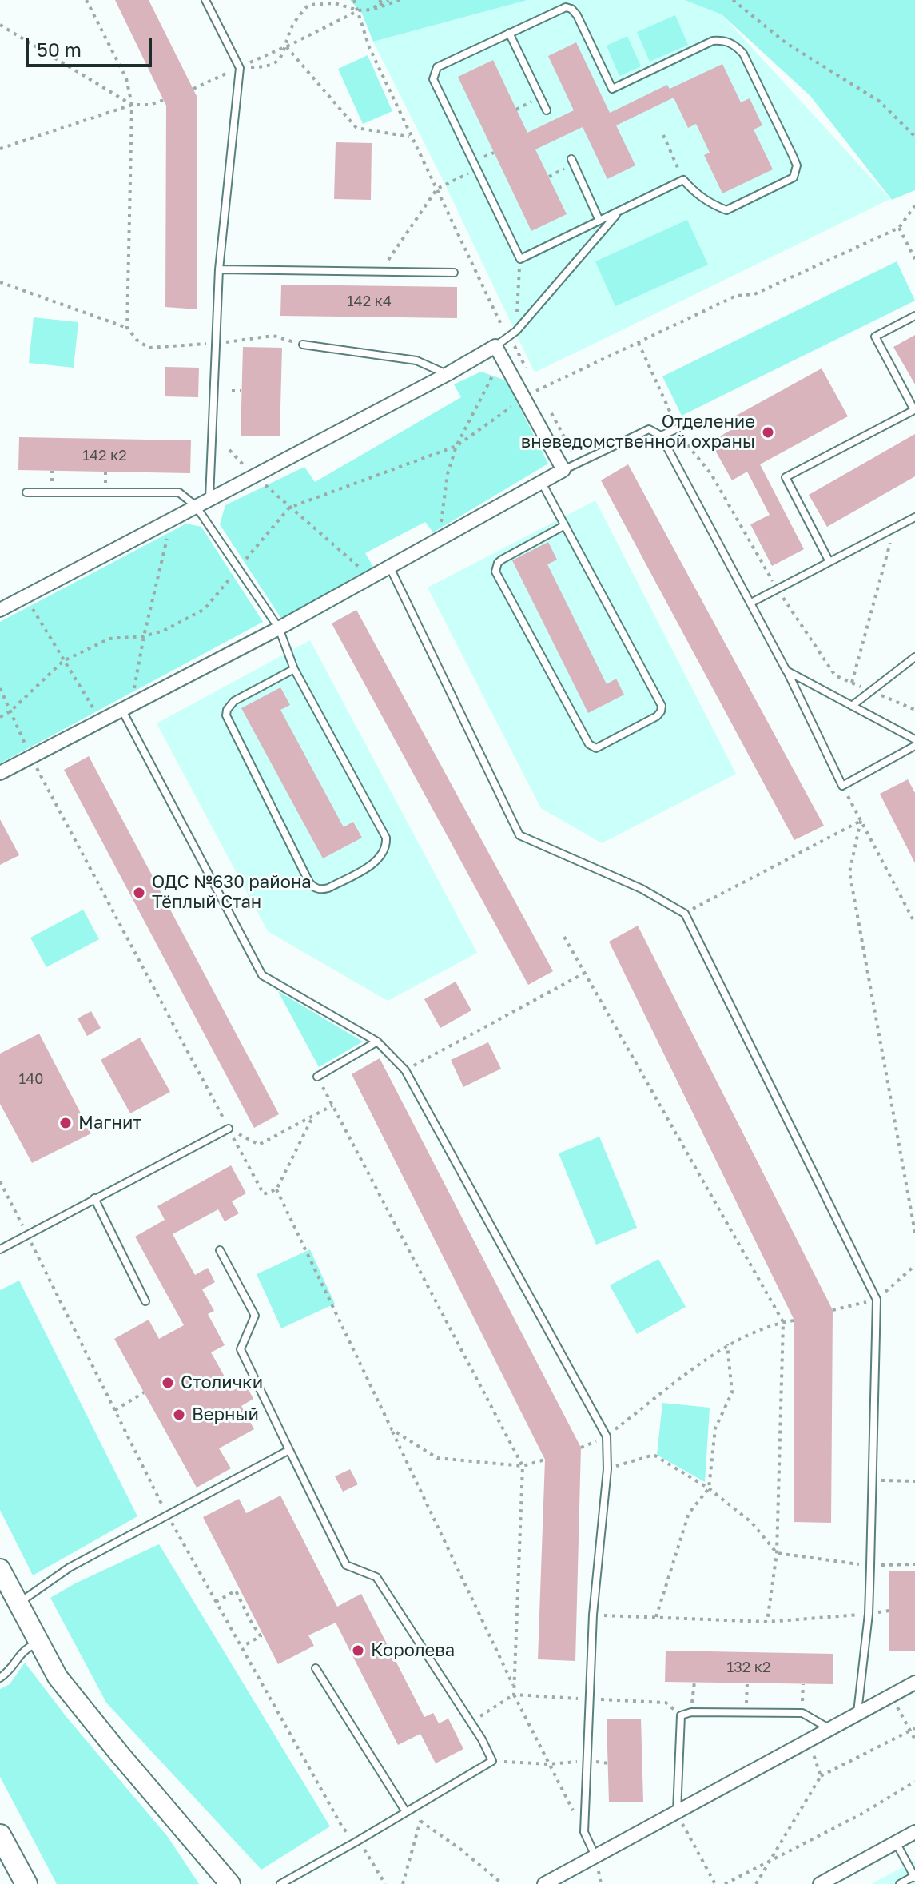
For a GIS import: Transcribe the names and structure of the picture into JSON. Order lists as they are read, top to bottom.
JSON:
{
  "places": [
    "Отделение вневедомственной охраны",
    "ОДС №630 района Тёплый Стан",
    "Магнит",
    "Столички",
    "Верный",
    "Королева"
  ],
  "house_numbers": [
    "142 к4",
    "142 к2",
    "140",
    "132 к2"
  ],
  "scale_bar": "50 m"
}
